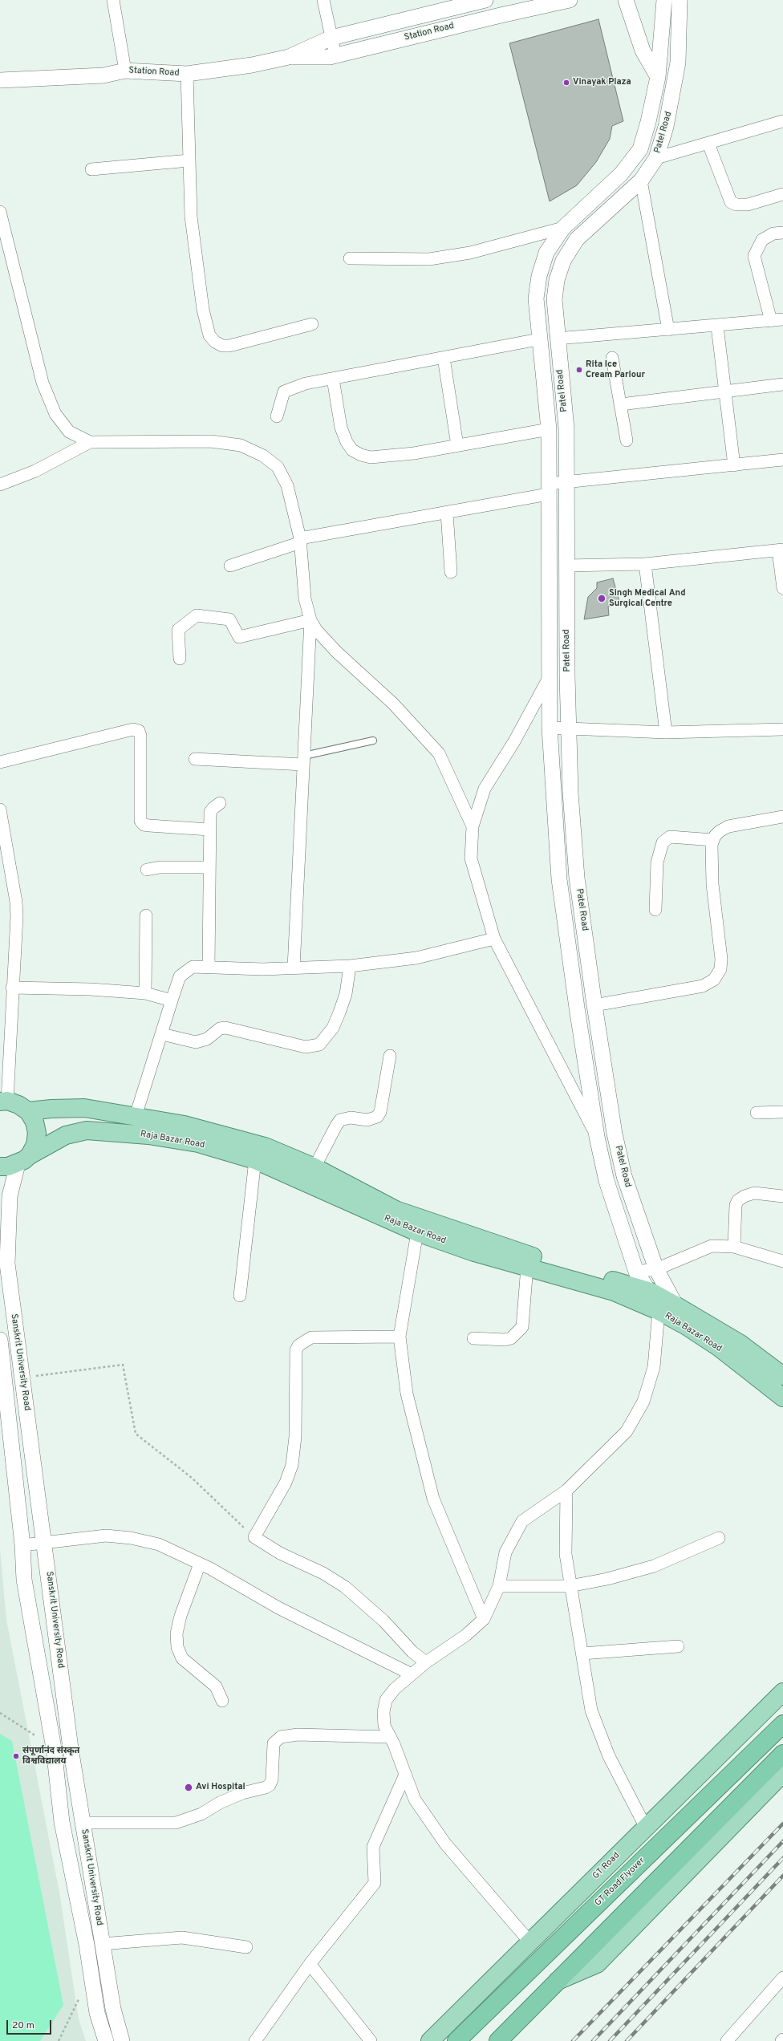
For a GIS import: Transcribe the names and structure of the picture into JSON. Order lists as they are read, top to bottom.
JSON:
{
  "streets": {
    "highway": ["GT Road Flyover"],
    "main road": ["Raja Bazar Road", "GT Road"],
    "street": ["Station Road", "Patel Road", "Sanskrit University Road"]
  },
  "crossings": [
    ["Patel Road", "Raja Bazar Road"],
    ["Raja Bazar Road", "Sanskrit University Road"]
  ],
  "places": [
    "Vinayak Plaza",
    "Rita Ice Cream Parlour",
    "Singh Medical And Surgical Centre",
    "संपूर्णानंद संस्कृत विश्वविद्यालय",
    "Avi Hospital"
  ],
  "scale_bar": "20 m"
}
